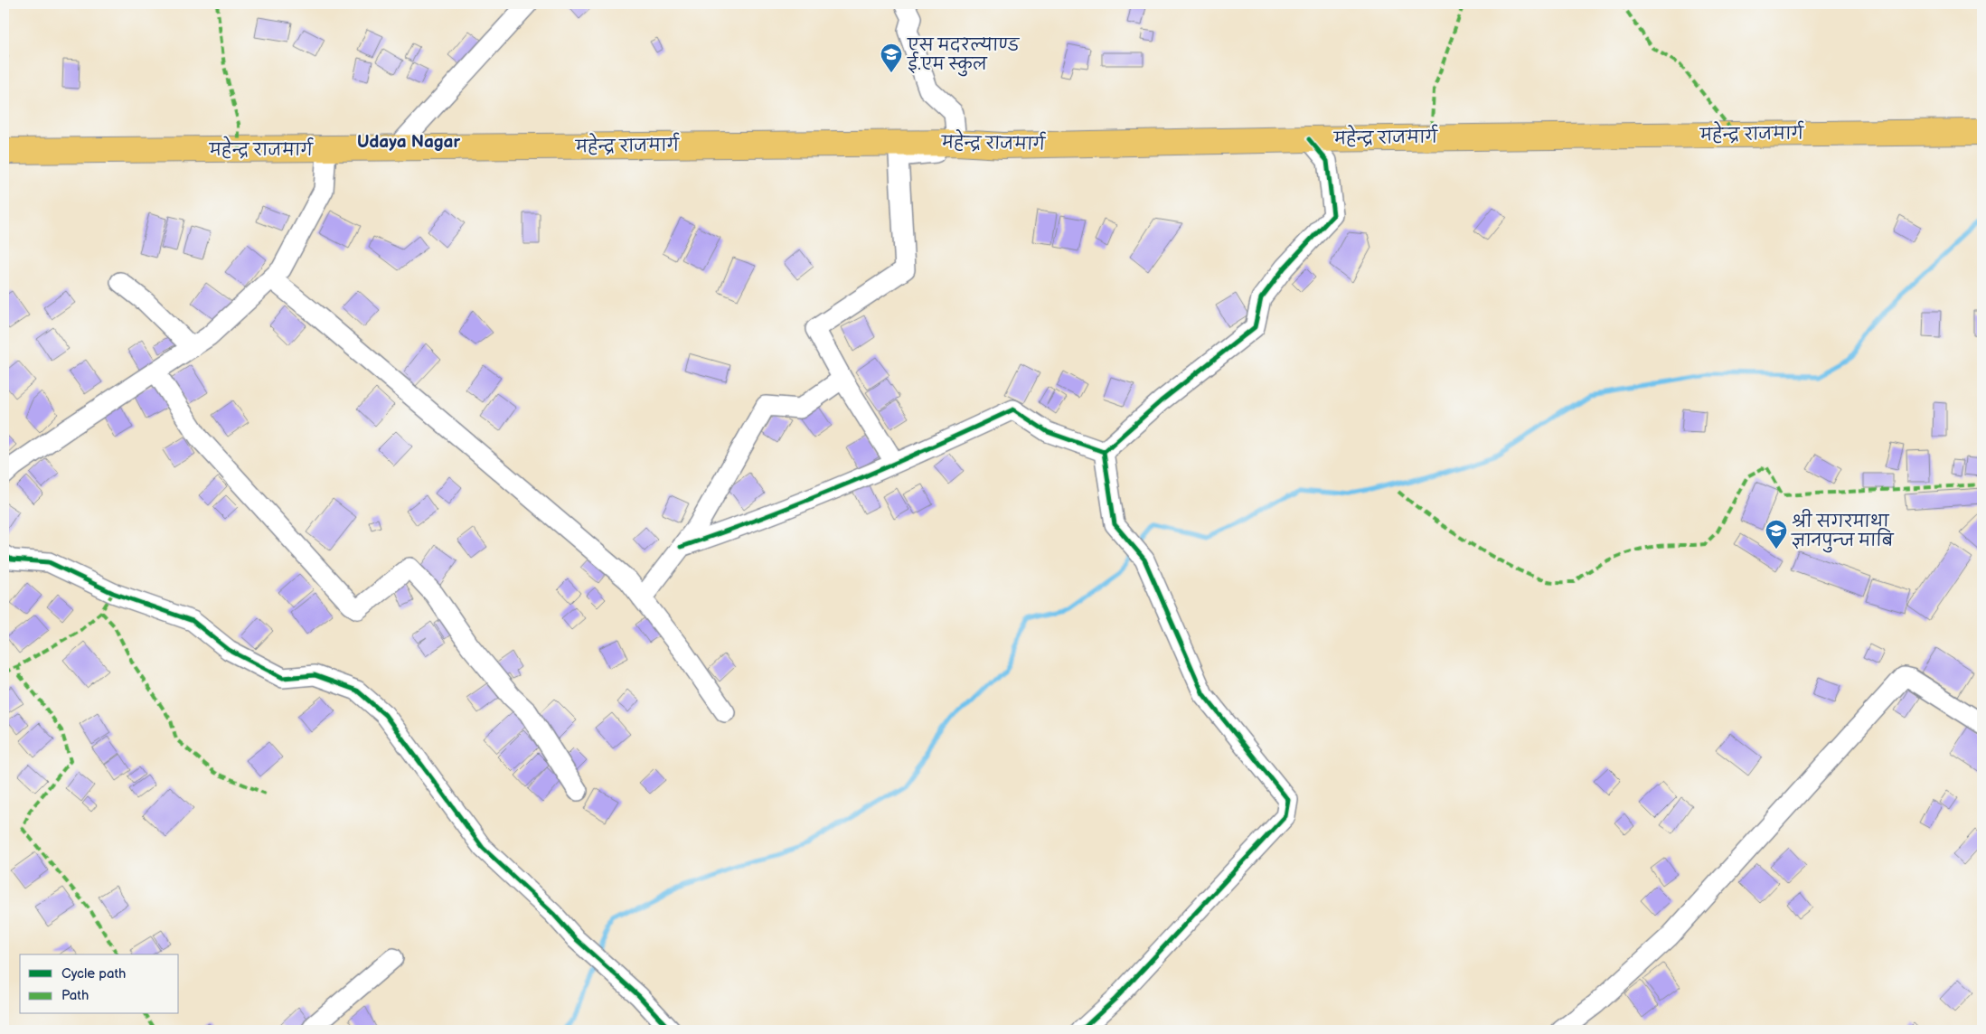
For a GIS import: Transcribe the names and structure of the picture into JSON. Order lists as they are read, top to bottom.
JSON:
{
  "streets": {
    "highway": ["महेन्द्र राजमार्ग"]
  },
  "districts": ["Udaya Nagar"],
  "places": {
    "school or university": ["एस मदरल्याण्ड ई.एम स्कुल", "श्री सगरमाथा ज्ञानपुन्ज माबि"]
  },
  "legend": ["Cycle path", "Path"]
}
